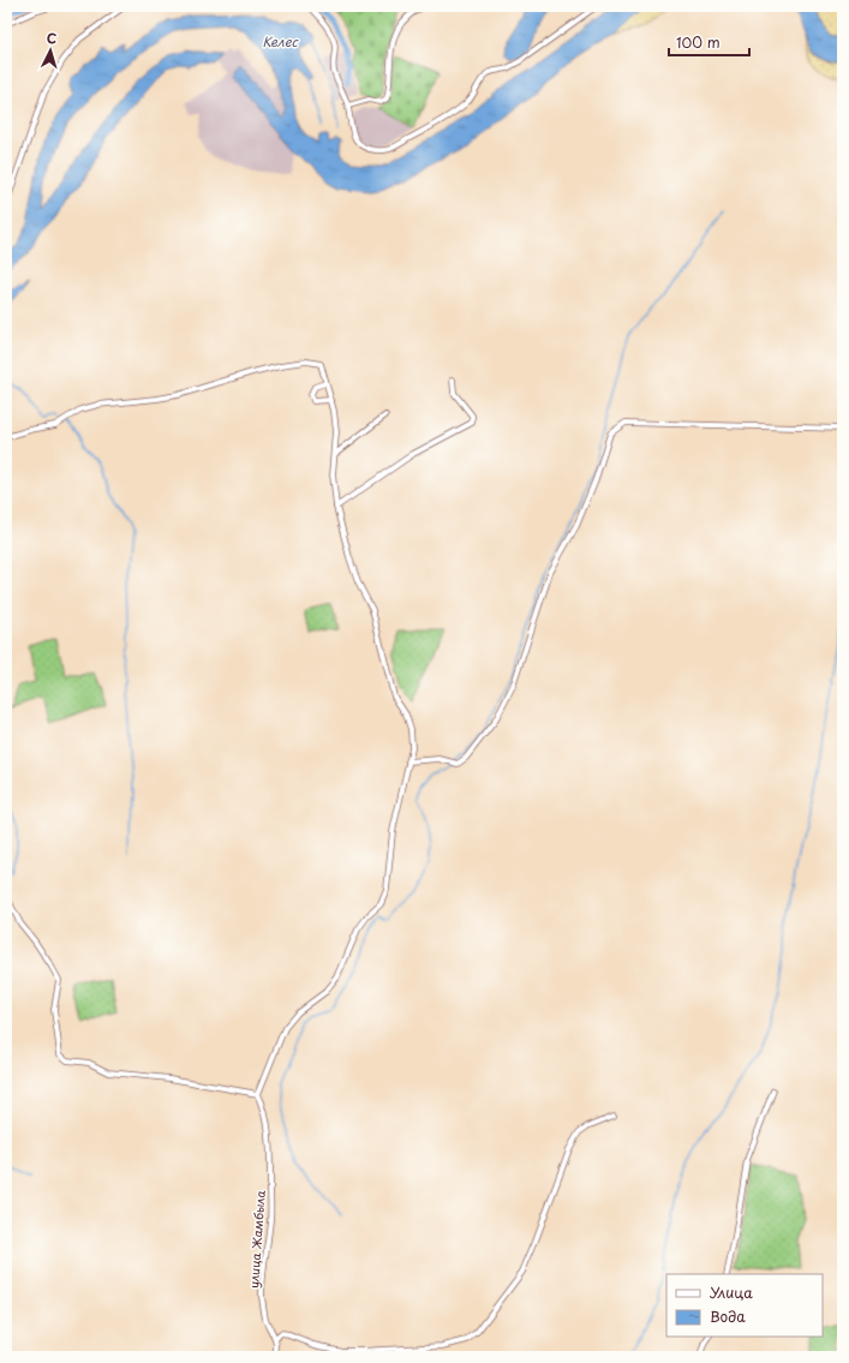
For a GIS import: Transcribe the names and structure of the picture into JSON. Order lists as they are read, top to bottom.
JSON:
{
  "streets": {
    "street": ["улица Жамбыла"]
  },
  "water": ["Келес"],
  "legend": ["Улица", "Вода"],
  "scale_bar": "100 m",
  "north": "top"
}
